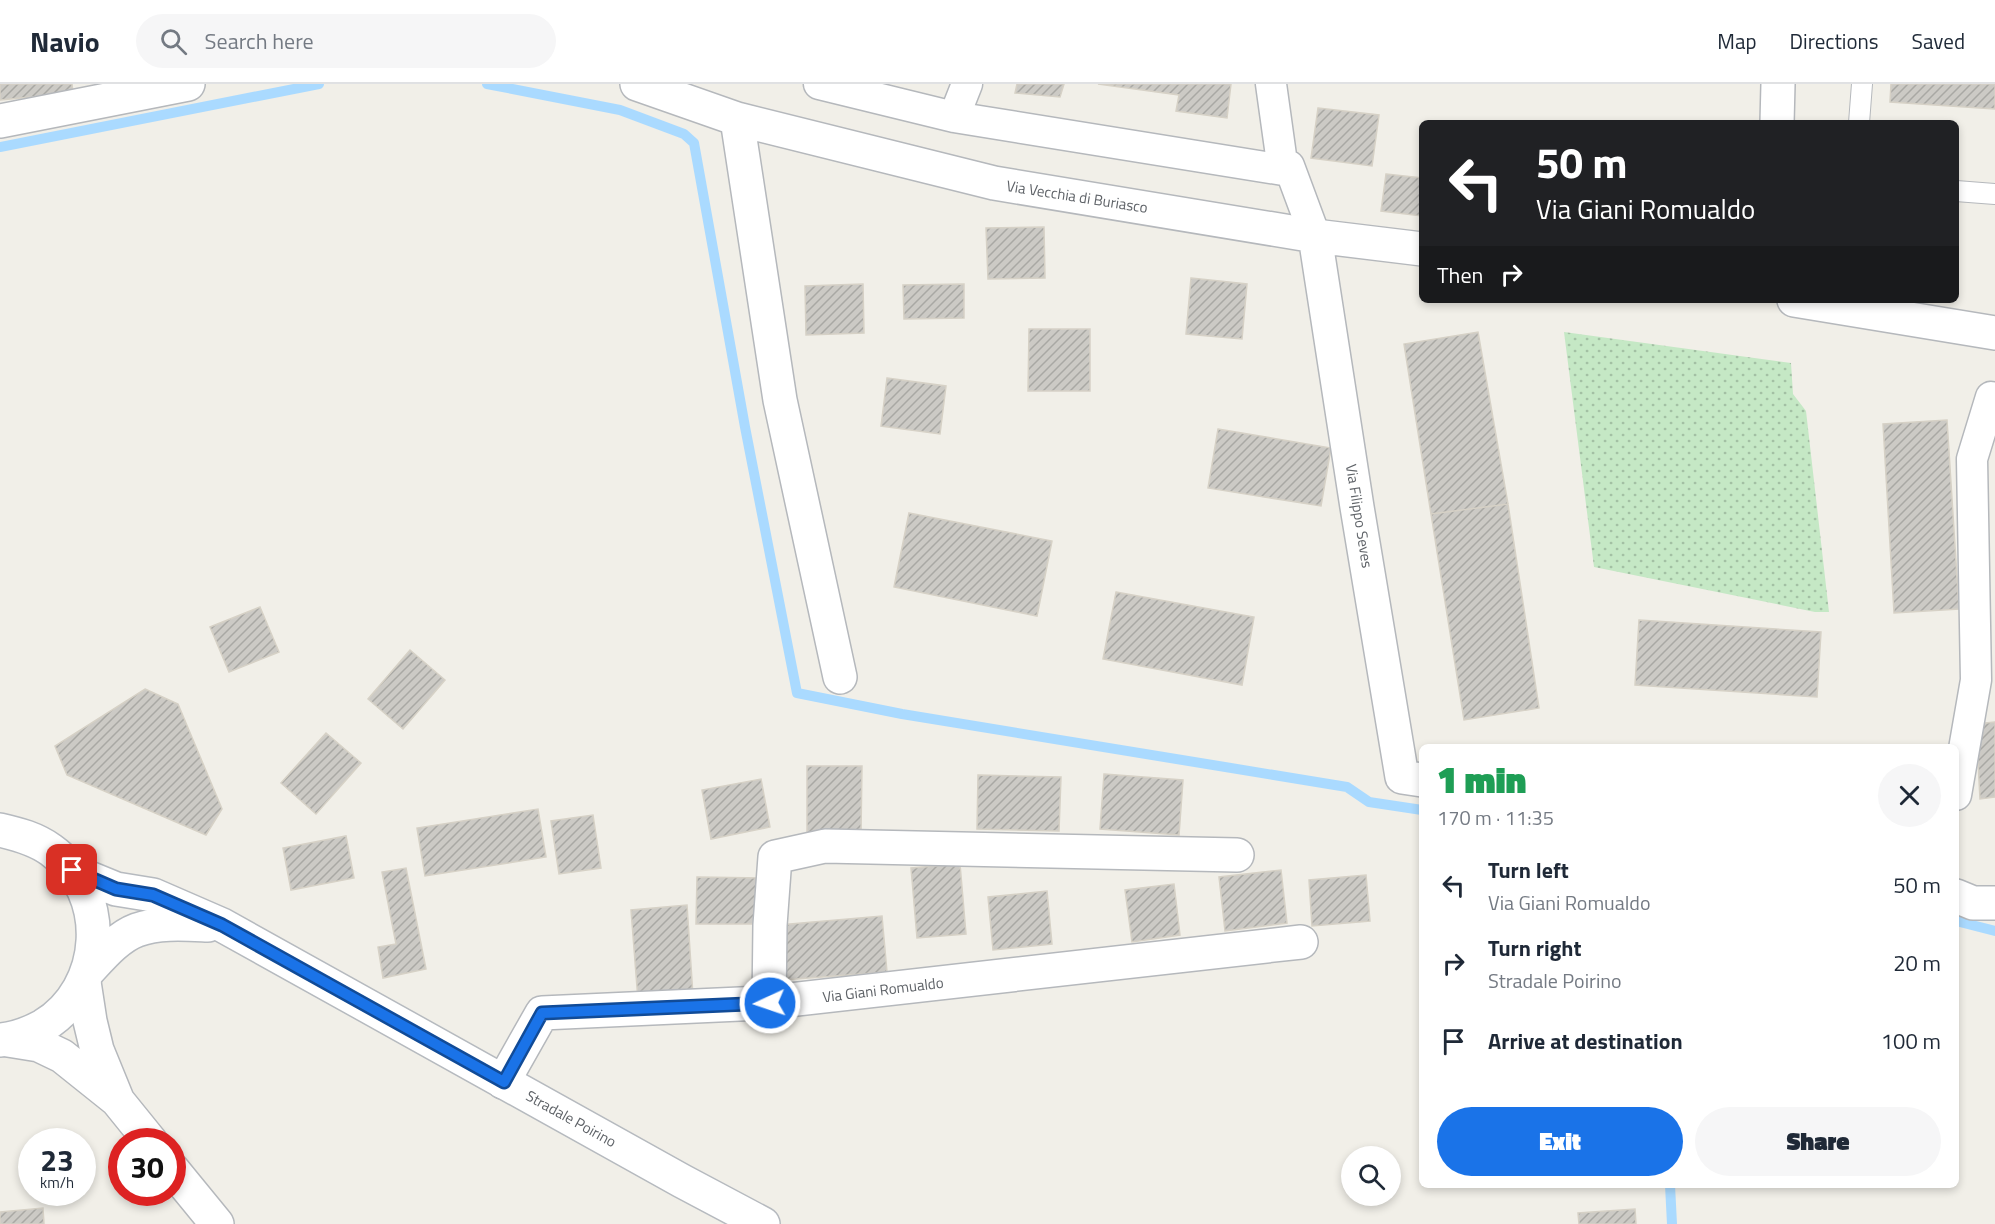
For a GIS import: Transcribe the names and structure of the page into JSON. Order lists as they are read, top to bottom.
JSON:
{
  "streets": {
    "street": [
      "Via Vecchia di Buriasco",
      "Via Filippo Seves",
      "Via Giani Romualdo",
      "Stradale Poirino"
    ]
  },
  "crossings": [
    ["Via Vecchia di Buriasco", "Via Filippo Seves"],
    ["Via Giani Romualdo", "Stradale Poirino"]
  ],
  "page": {
    "header": "Navio",
    "search": "Search here",
    "nav": ["Map", "Directions", "Saved"],
    "turn": ["50 m", "Via Giani Romualdo"],
    "then": "Then",
    "heading": ["1 min", "170 m · 11:35"],
    "list": [
      {
        "name": "Turn left",
        "note": "Via Giani Romualdo",
        "value": "50 m"
      },
      {
        "name": "Turn right",
        "note": "Stradale Poirino",
        "value": "20 m"
      },
      {
        "name": "Arrive at destination",
        "value": "100 m"
      }
    ],
    "buttons": ["Exit", "Share"],
    "speed": "23 km/h",
    "limit": "30"
  }
}
